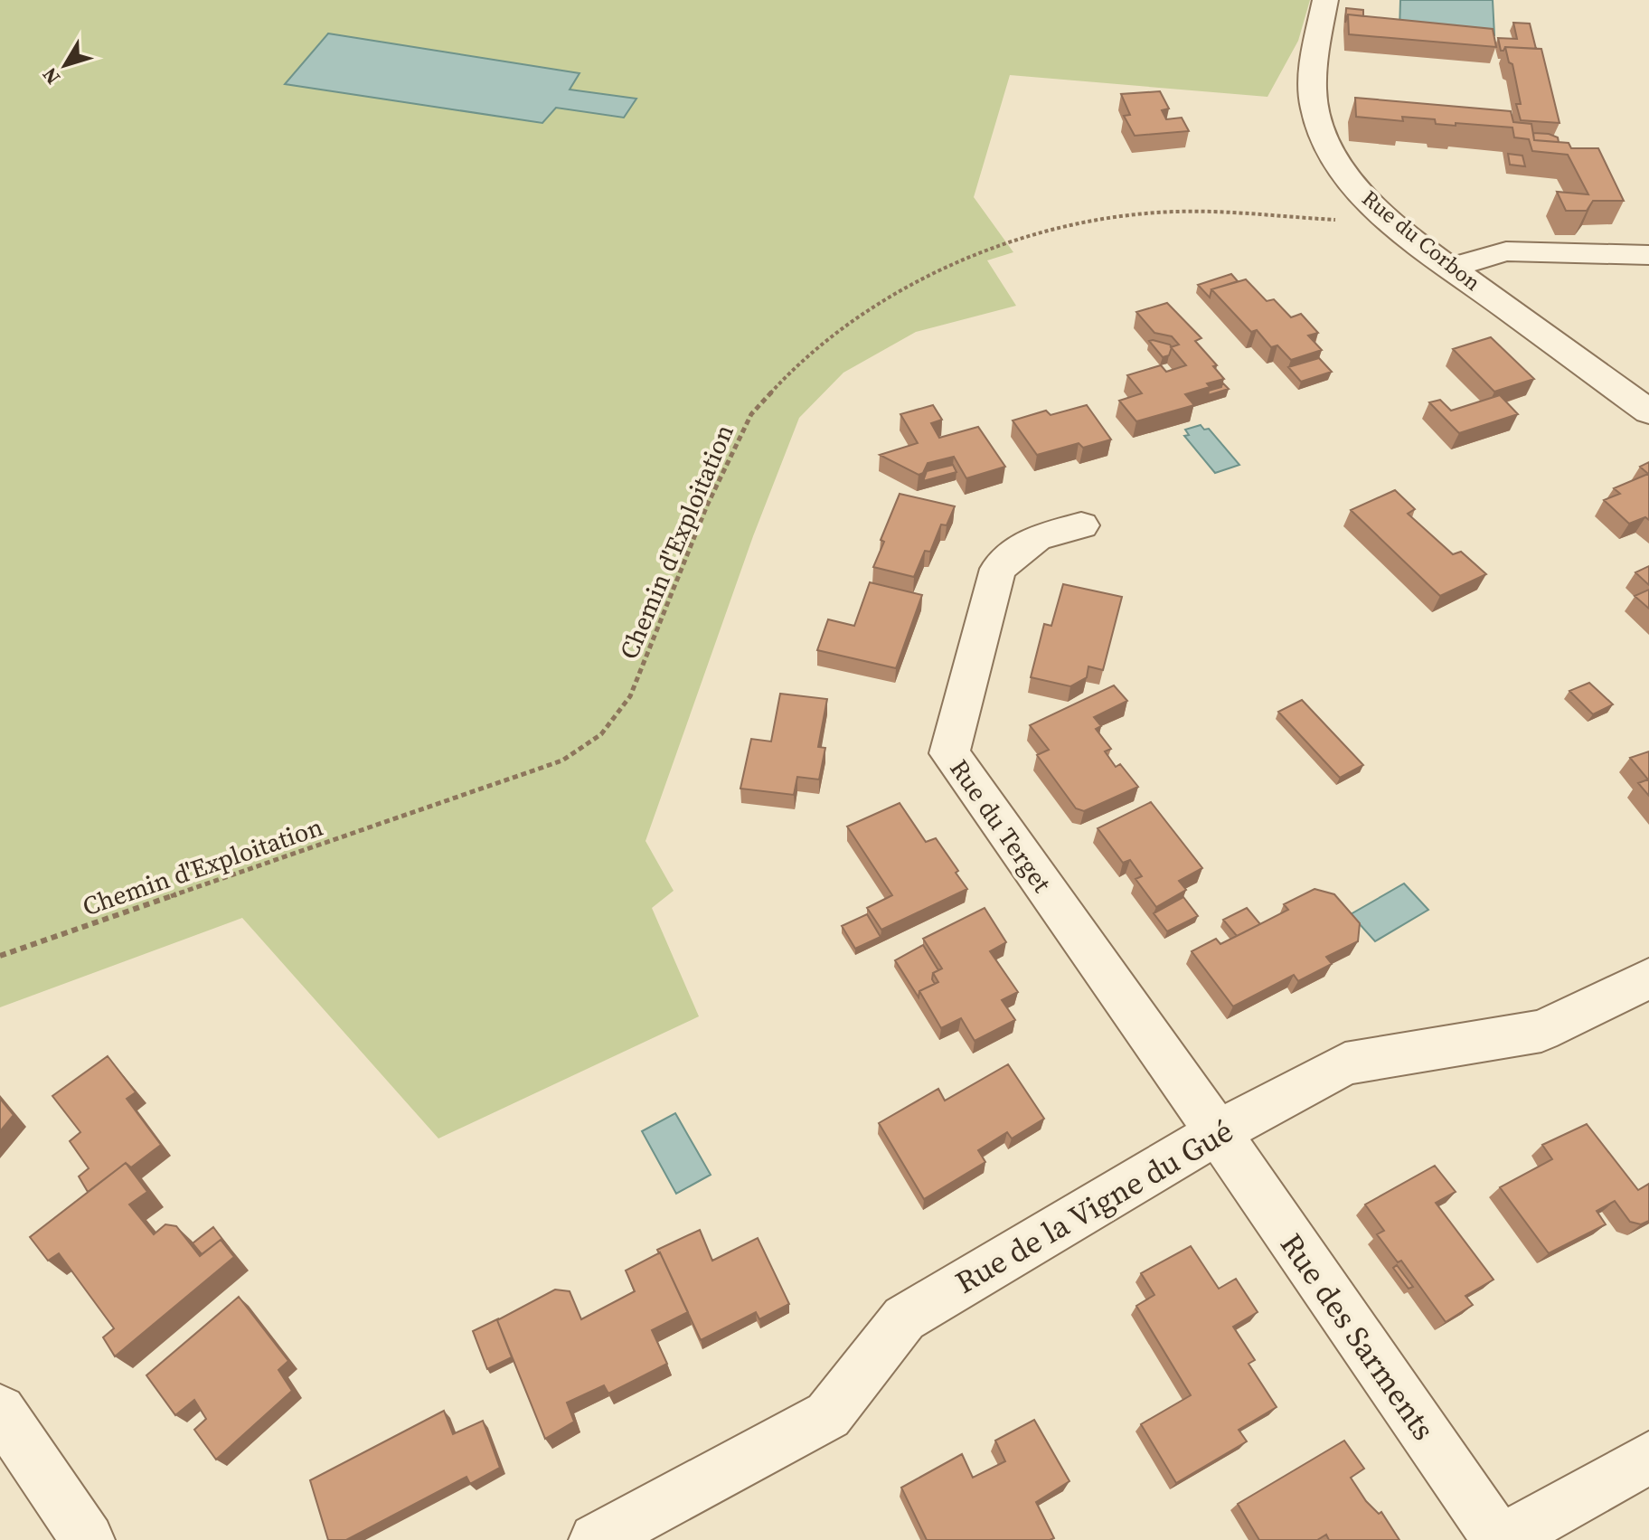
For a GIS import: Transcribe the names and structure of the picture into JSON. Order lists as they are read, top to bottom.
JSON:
{
  "streets": {
    "street": [
      "Rue du Corbon",
      "Rue du Terget",
      "Rue de la Vigne du Gué",
      "Rue des Sarments"
    ],
    "path": ["Chemin d'Exploitation"]
  },
  "crossings": [
    ["Rue du Corbon", "Chemin d'Exploitation"],
    ["Rue du Terget", "Rue de la Vigne du Gué"],
    ["Rue du Terget", "Rue des Sarments"],
    ["Rue de la Vigne du Gué", "Rue des Sarments"]
  ],
  "north": "bottom left"
}
